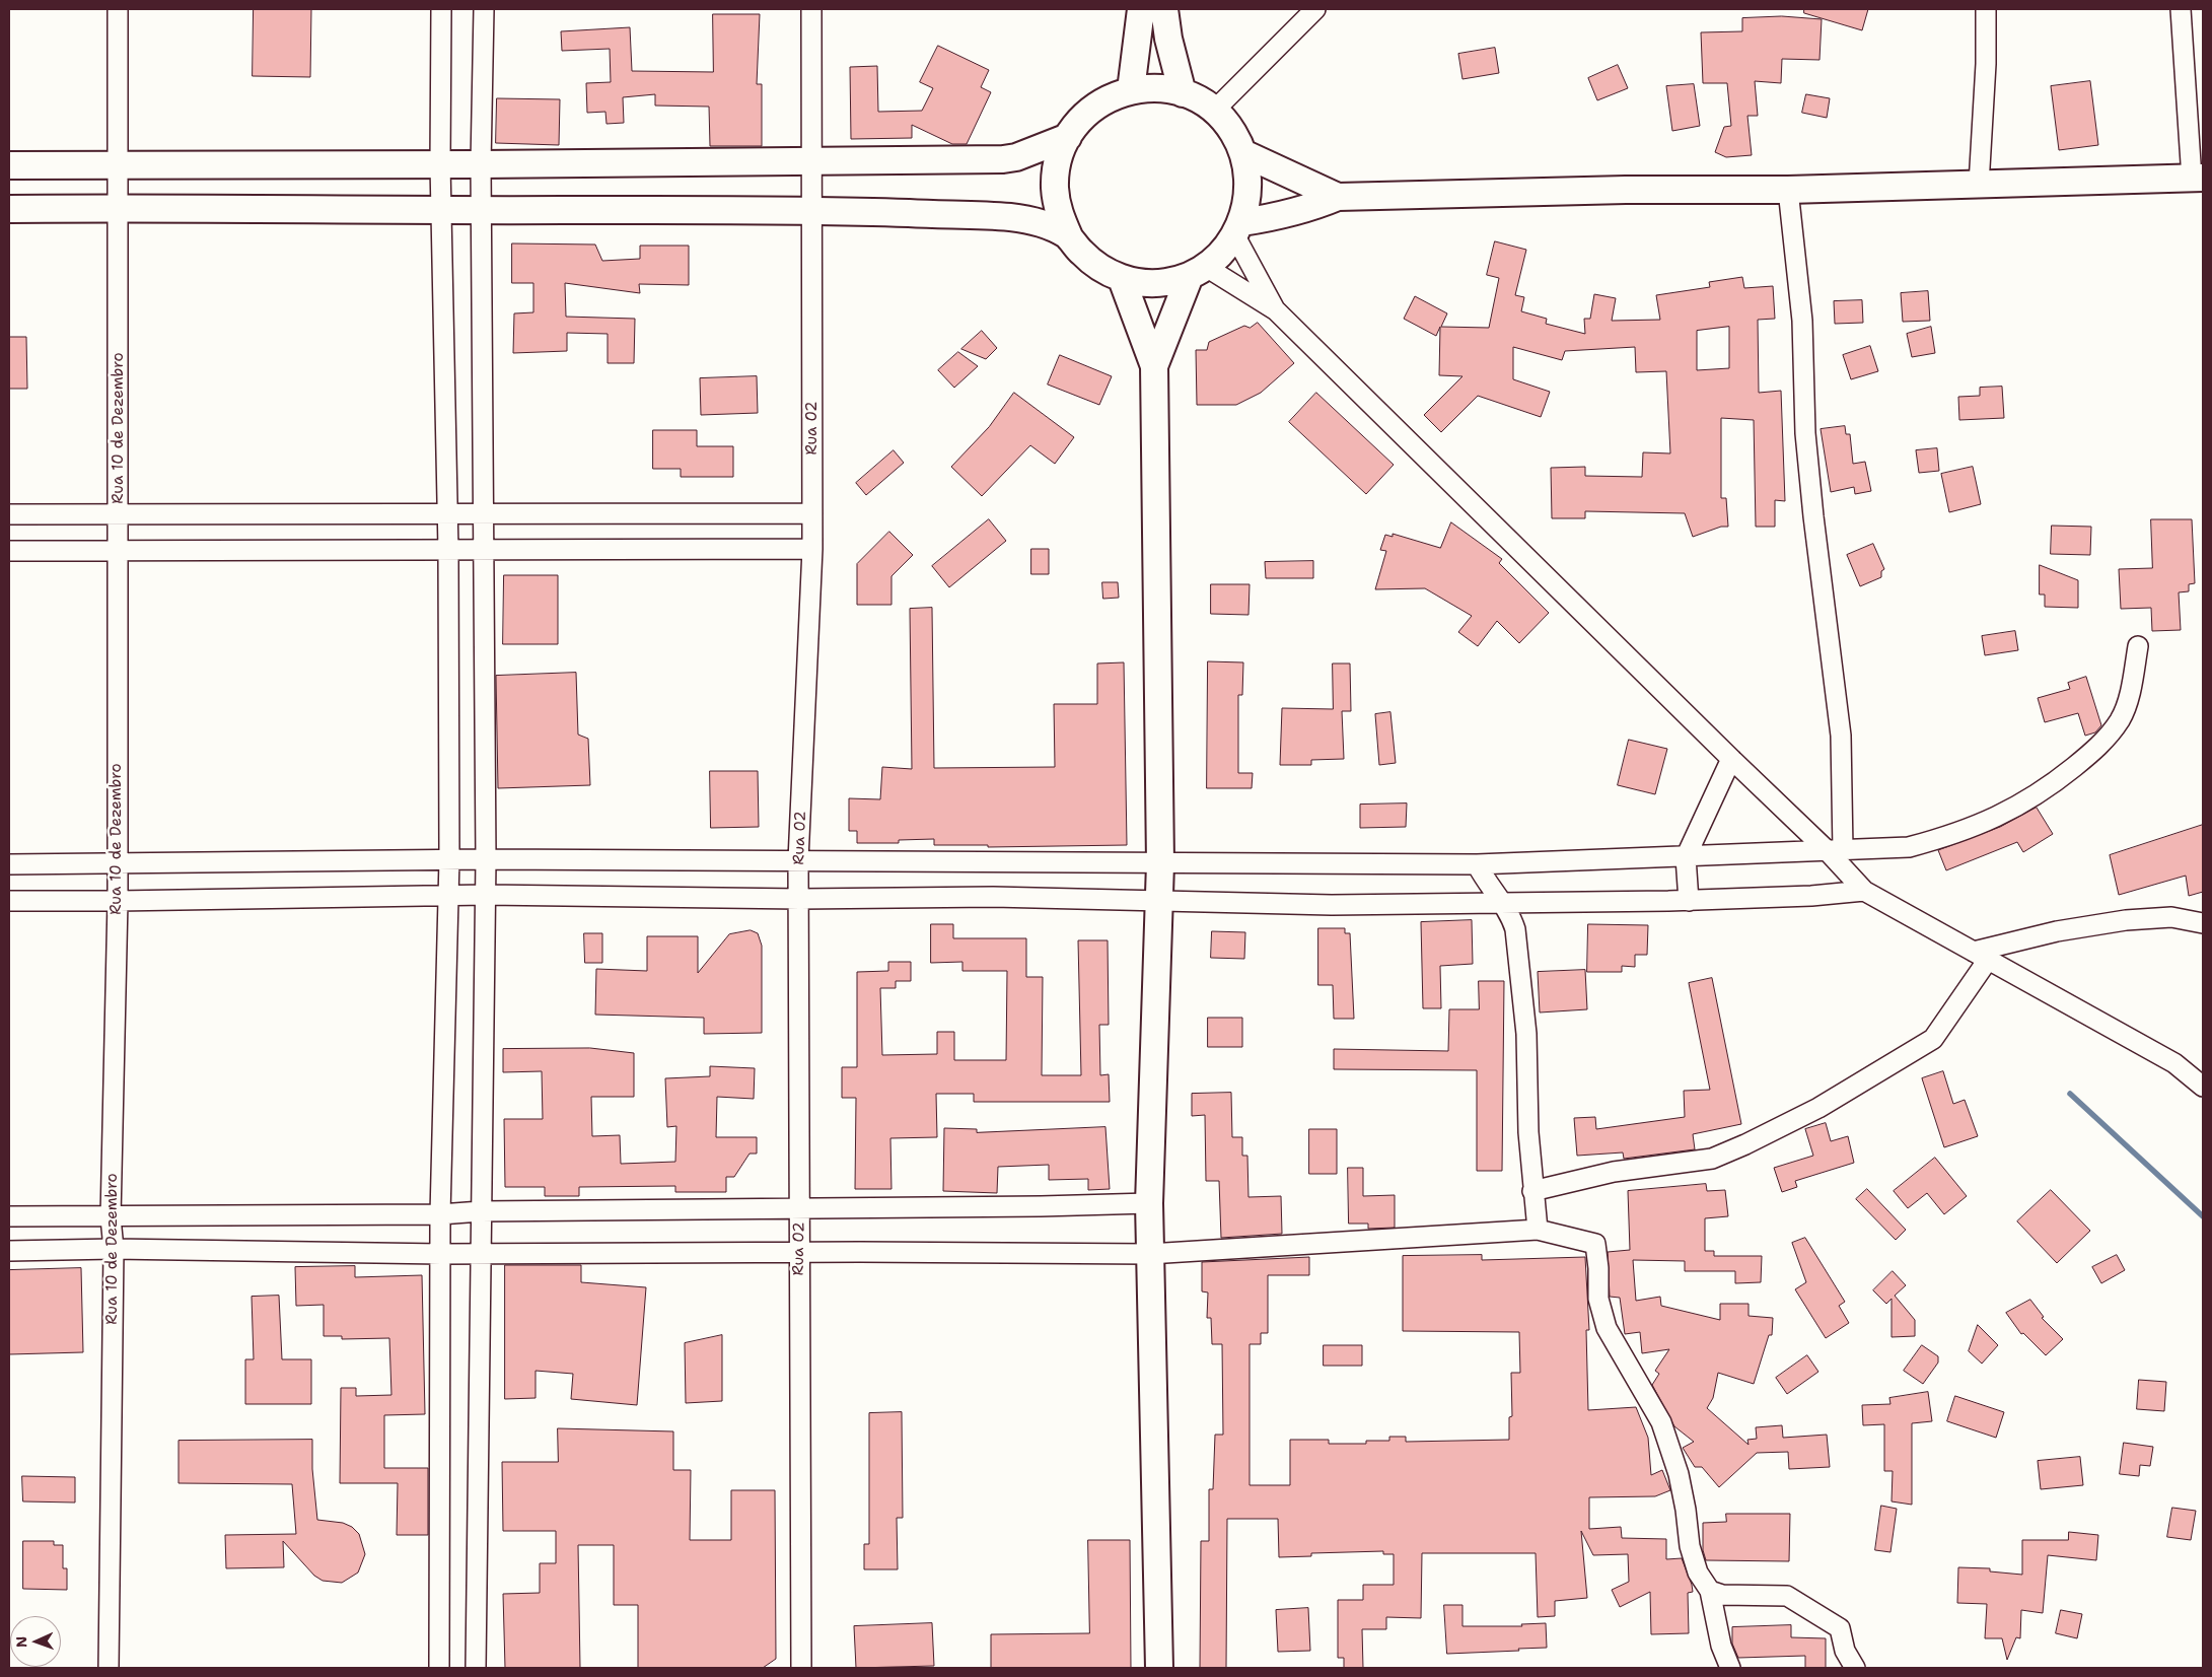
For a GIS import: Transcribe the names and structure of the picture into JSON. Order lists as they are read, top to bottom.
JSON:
{
  "streets": {
    "street": ["Rua 10 de Dezembro", "Rua 02"]
  },
  "north": "left"
}
